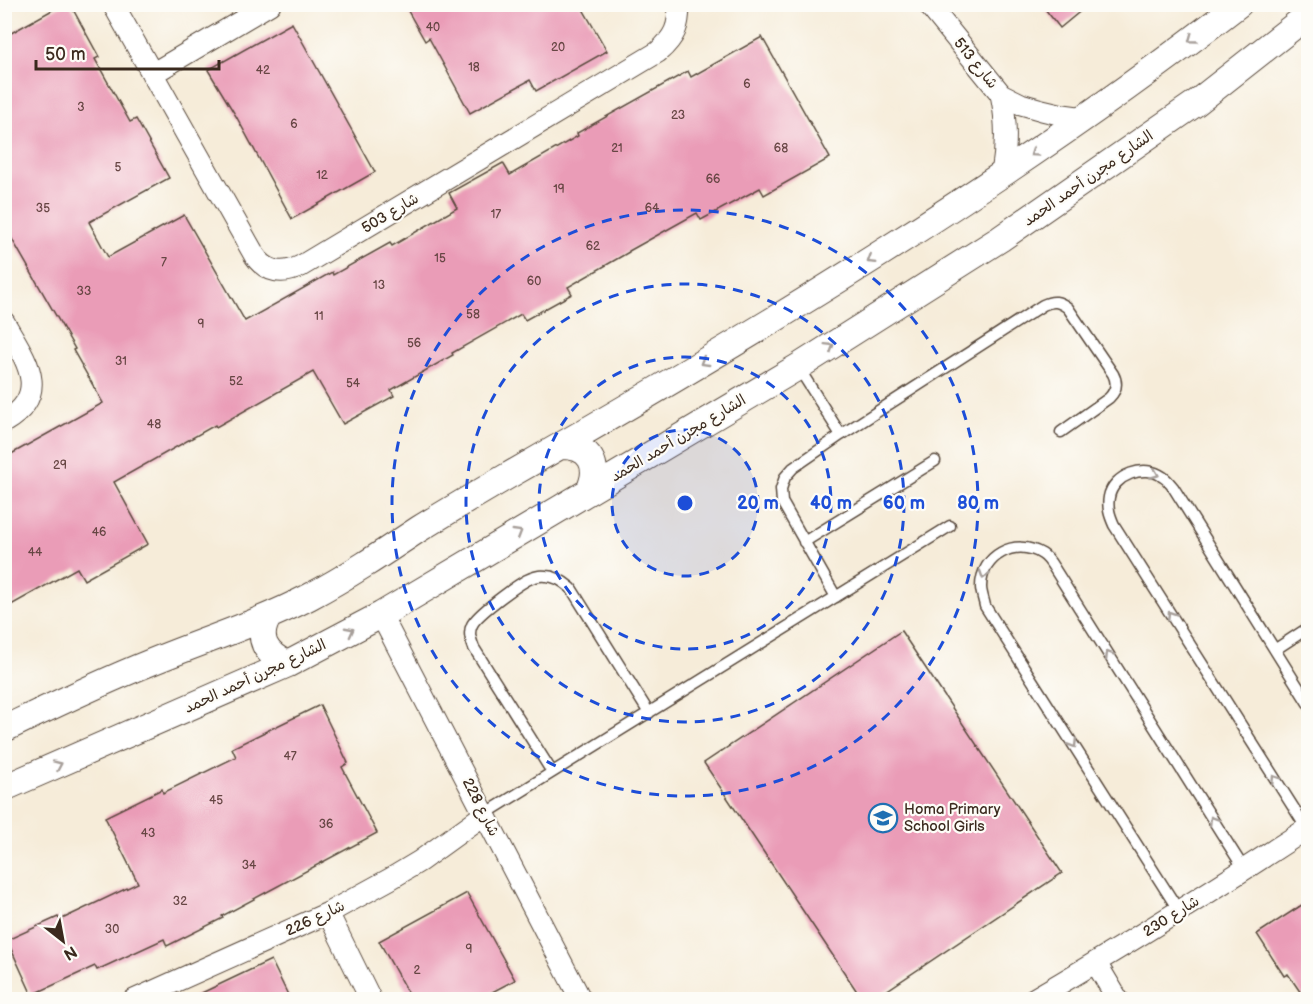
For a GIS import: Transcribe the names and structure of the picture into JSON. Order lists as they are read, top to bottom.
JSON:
{
  "streets": {
    "street": [
      "شارع 513",
      "الشارع مجرن أحمد الحمد",
      "شارع 503",
      "شارع 228",
      "شارع 230",
      "شارع 226"
    ]
  },
  "crossings": [
    ["الشارع مجرن أحمد الحمد", "شارع 228"],
    ["شارع 228", "شارع 226"]
  ],
  "places": {
    "school or university": ["Homa Primary School Girls"]
  },
  "house_numbers": [
    "40",
    "20",
    "18",
    "42",
    "6",
    "3",
    "23",
    "6",
    "21",
    "68",
    "5",
    "12",
    "66",
    "19",
    "35",
    "64",
    "17",
    "62",
    "15",
    "7",
    "60",
    "13",
    "33",
    "58",
    "11",
    "9",
    "56",
    "31",
    "52",
    "54",
    "48",
    "29",
    "46",
    "44",
    "47",
    "45",
    "36",
    "43",
    "34",
    "32",
    "30",
    "9",
    "2"
  ],
  "scale_bar": "50 m",
  "north": "bottom right",
  "rings": [
    "20 m",
    "40 m",
    "60 m",
    "80 m"
  ]
}
